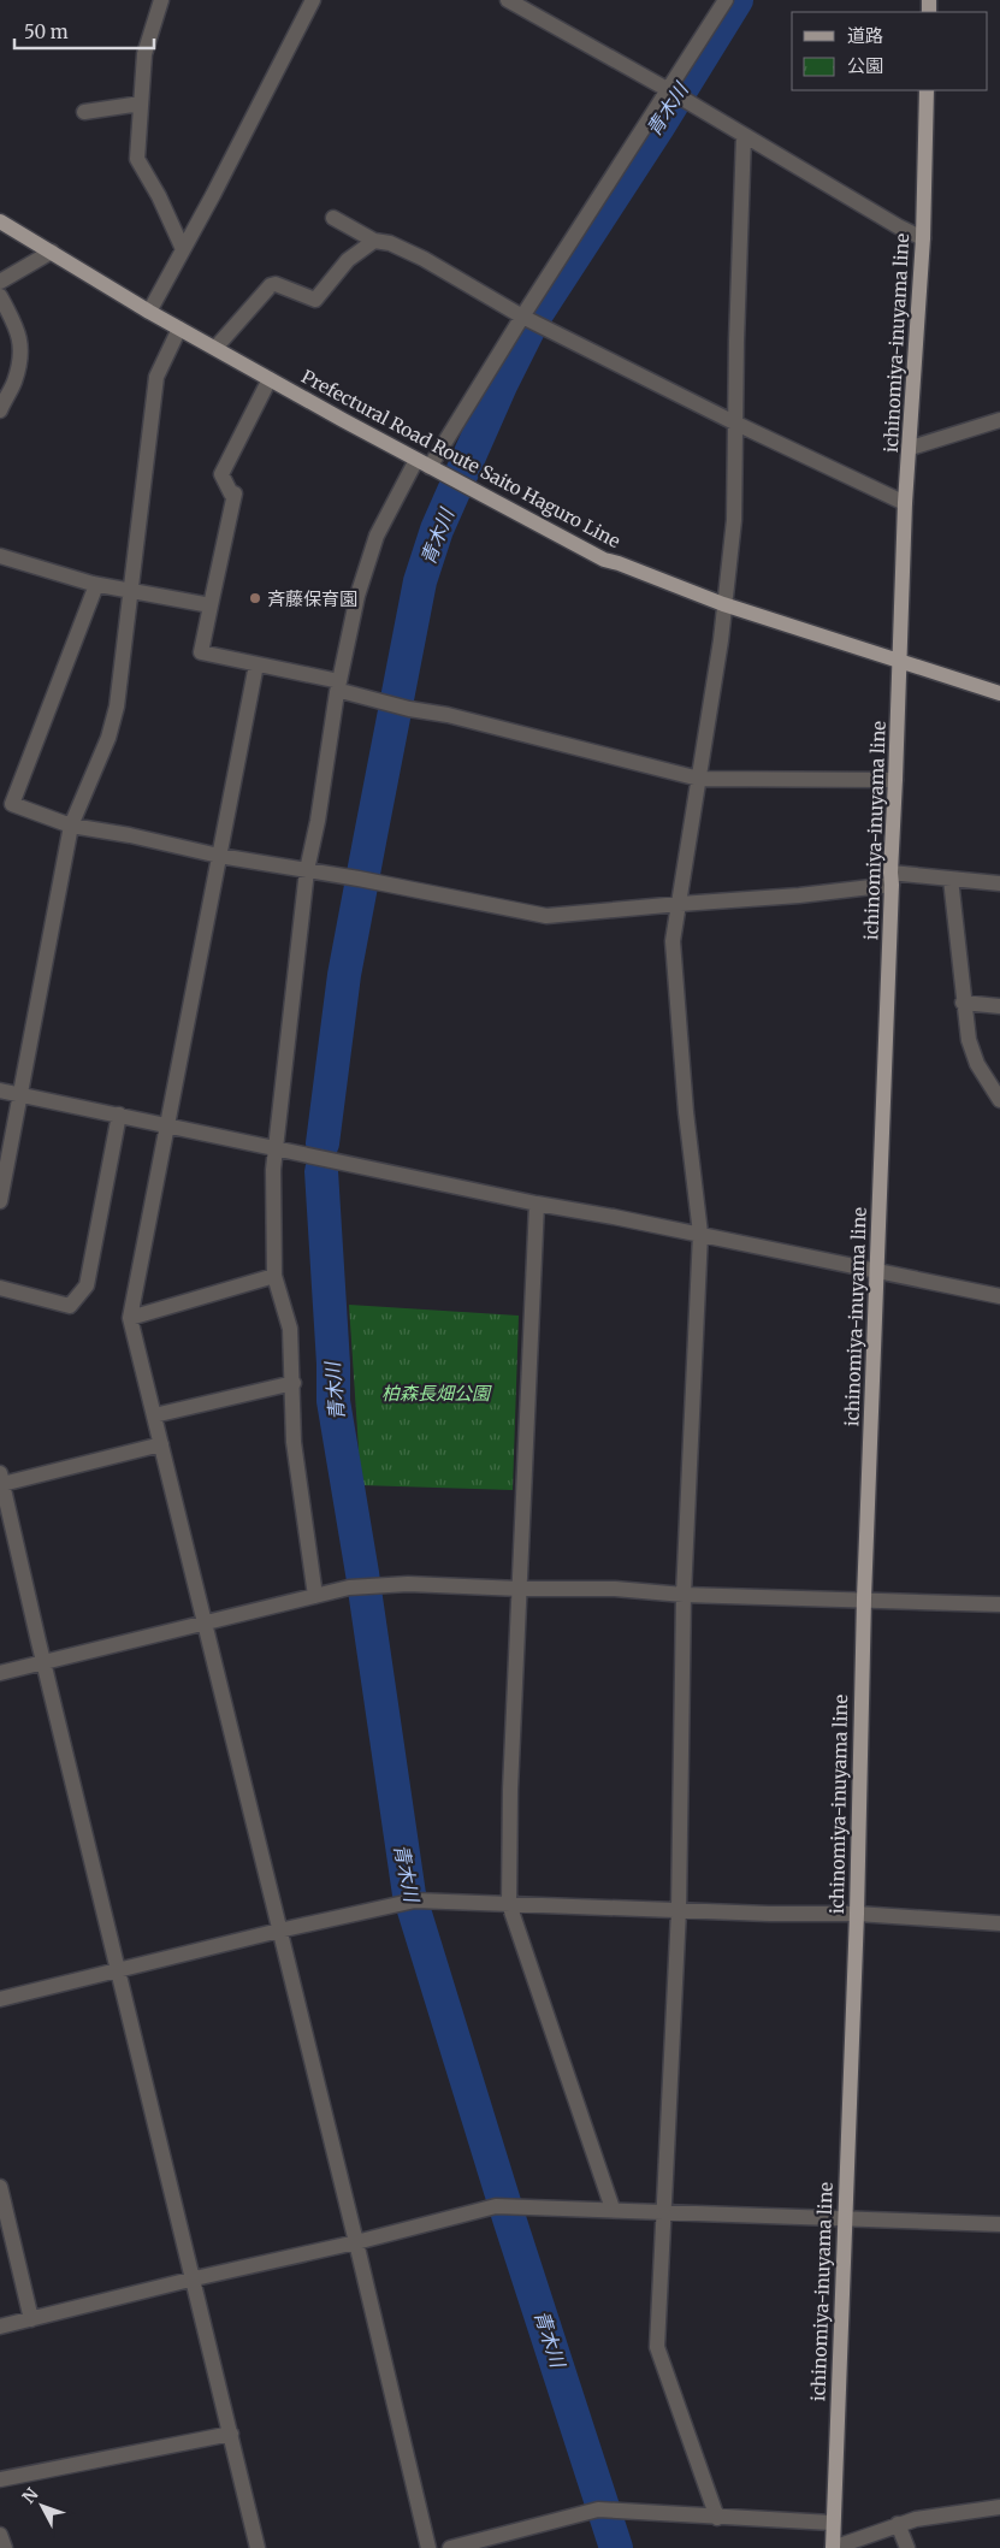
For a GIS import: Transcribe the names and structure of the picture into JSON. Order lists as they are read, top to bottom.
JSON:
{
  "streets": {
    "main road": ["ichinomiya-inuyama line", "Prefectural Road Route Saito Haguro Line"]
  },
  "crossings": [
    ["ichinomiya-inuyama line", "Prefectural Road Route Saito Haguro Line"]
  ],
  "water": ["青木川"],
  "parks": ["柏森長畑公園"],
  "places": ["斉藤保育園"],
  "legend": ["道路", "公園"],
  "scale_bar": "50 m",
  "north": "top left"
}
